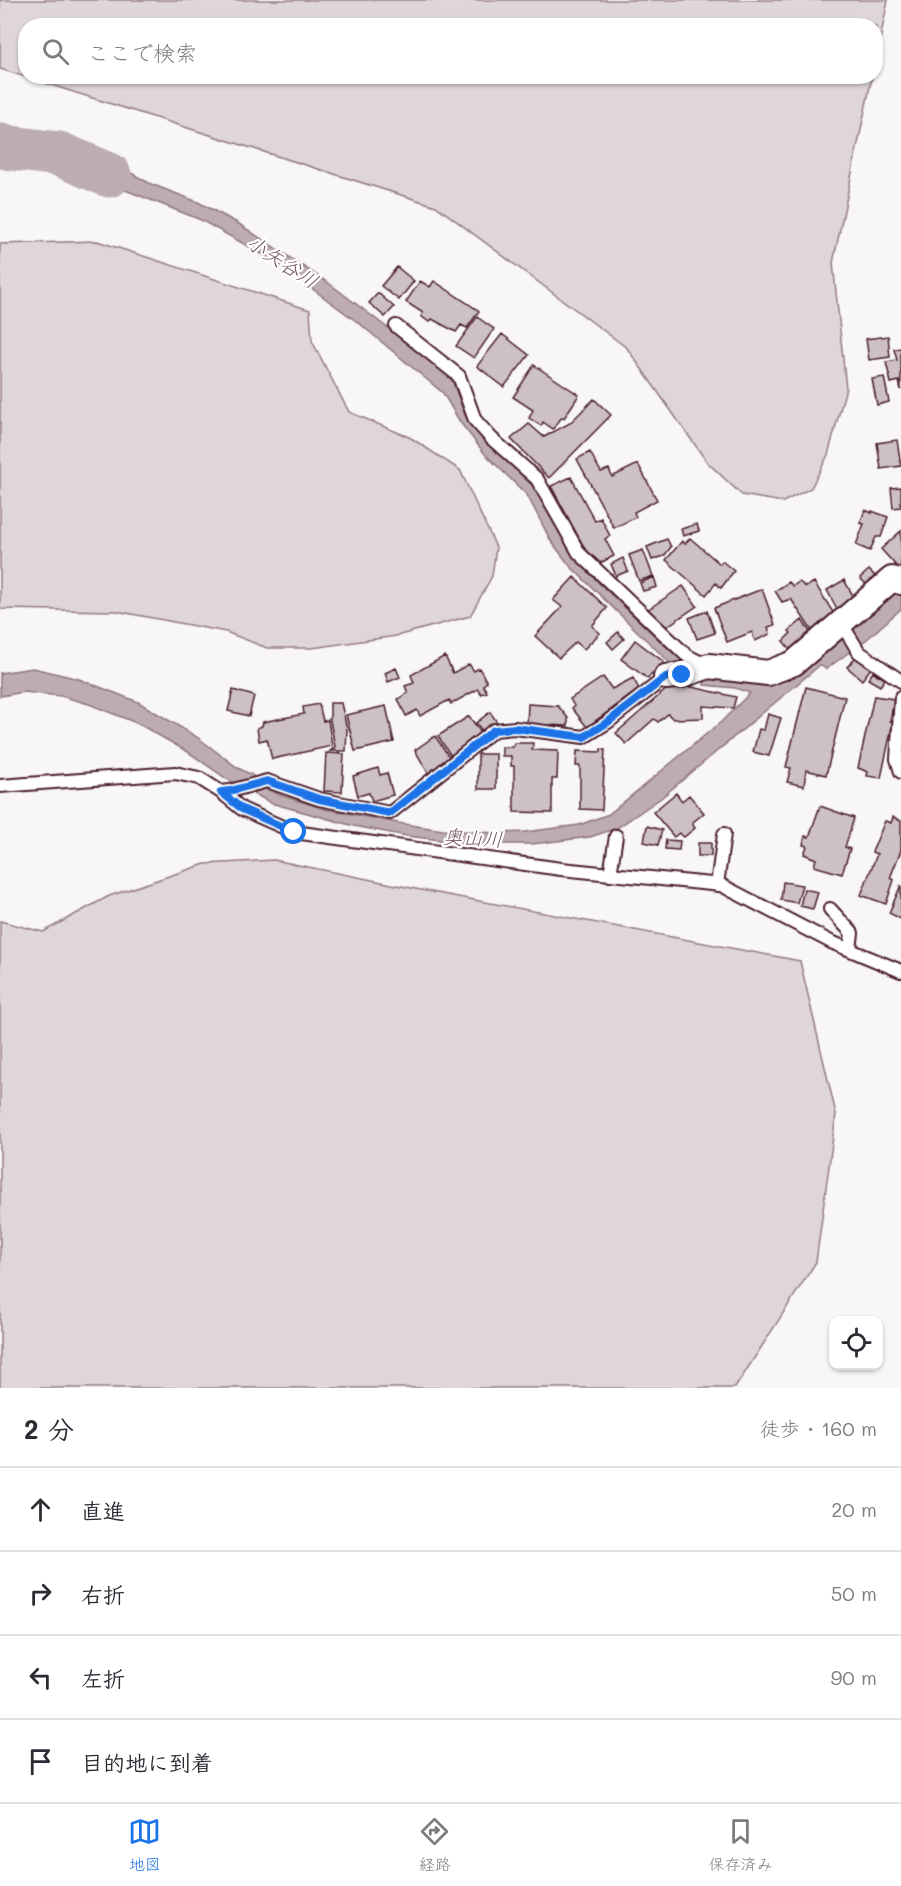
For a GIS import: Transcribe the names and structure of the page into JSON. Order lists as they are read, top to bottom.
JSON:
{
  "water": ["小矢谷川", "奥山川"],
  "page": {
    "search": "ここで検索",
    "heading": ["2 分", "徒歩 · 160 m"],
    "list": [
      ["直進", "20 m"],
      ["右折", "50 m"],
      ["左折", "90 m"],
      "目的地に到着"
    ],
    "nav": ["地図", "経路", "保存済み"]
  }
}
